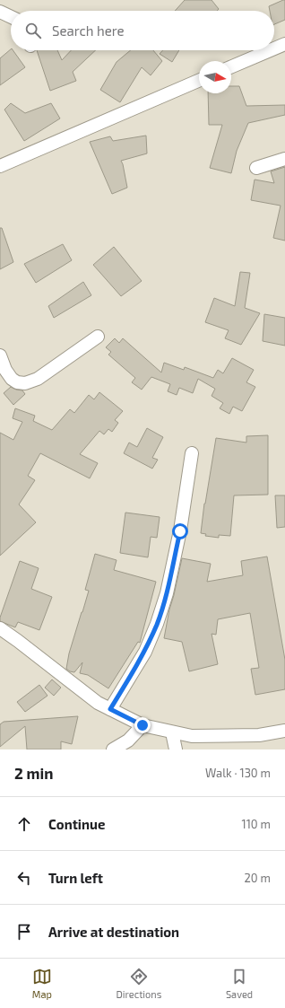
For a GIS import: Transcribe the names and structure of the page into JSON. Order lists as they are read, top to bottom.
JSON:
{
  "north": "right",
  "page": {
    "search": "Search here",
    "heading": ["2 min", "Walk · 130 m"],
    "list": [
      ["Continue", "110 m"],
      ["Turn left", "20 m"],
      "Arrive at destination"
    ],
    "nav": ["Map", "Directions", "Saved"]
  }
}
